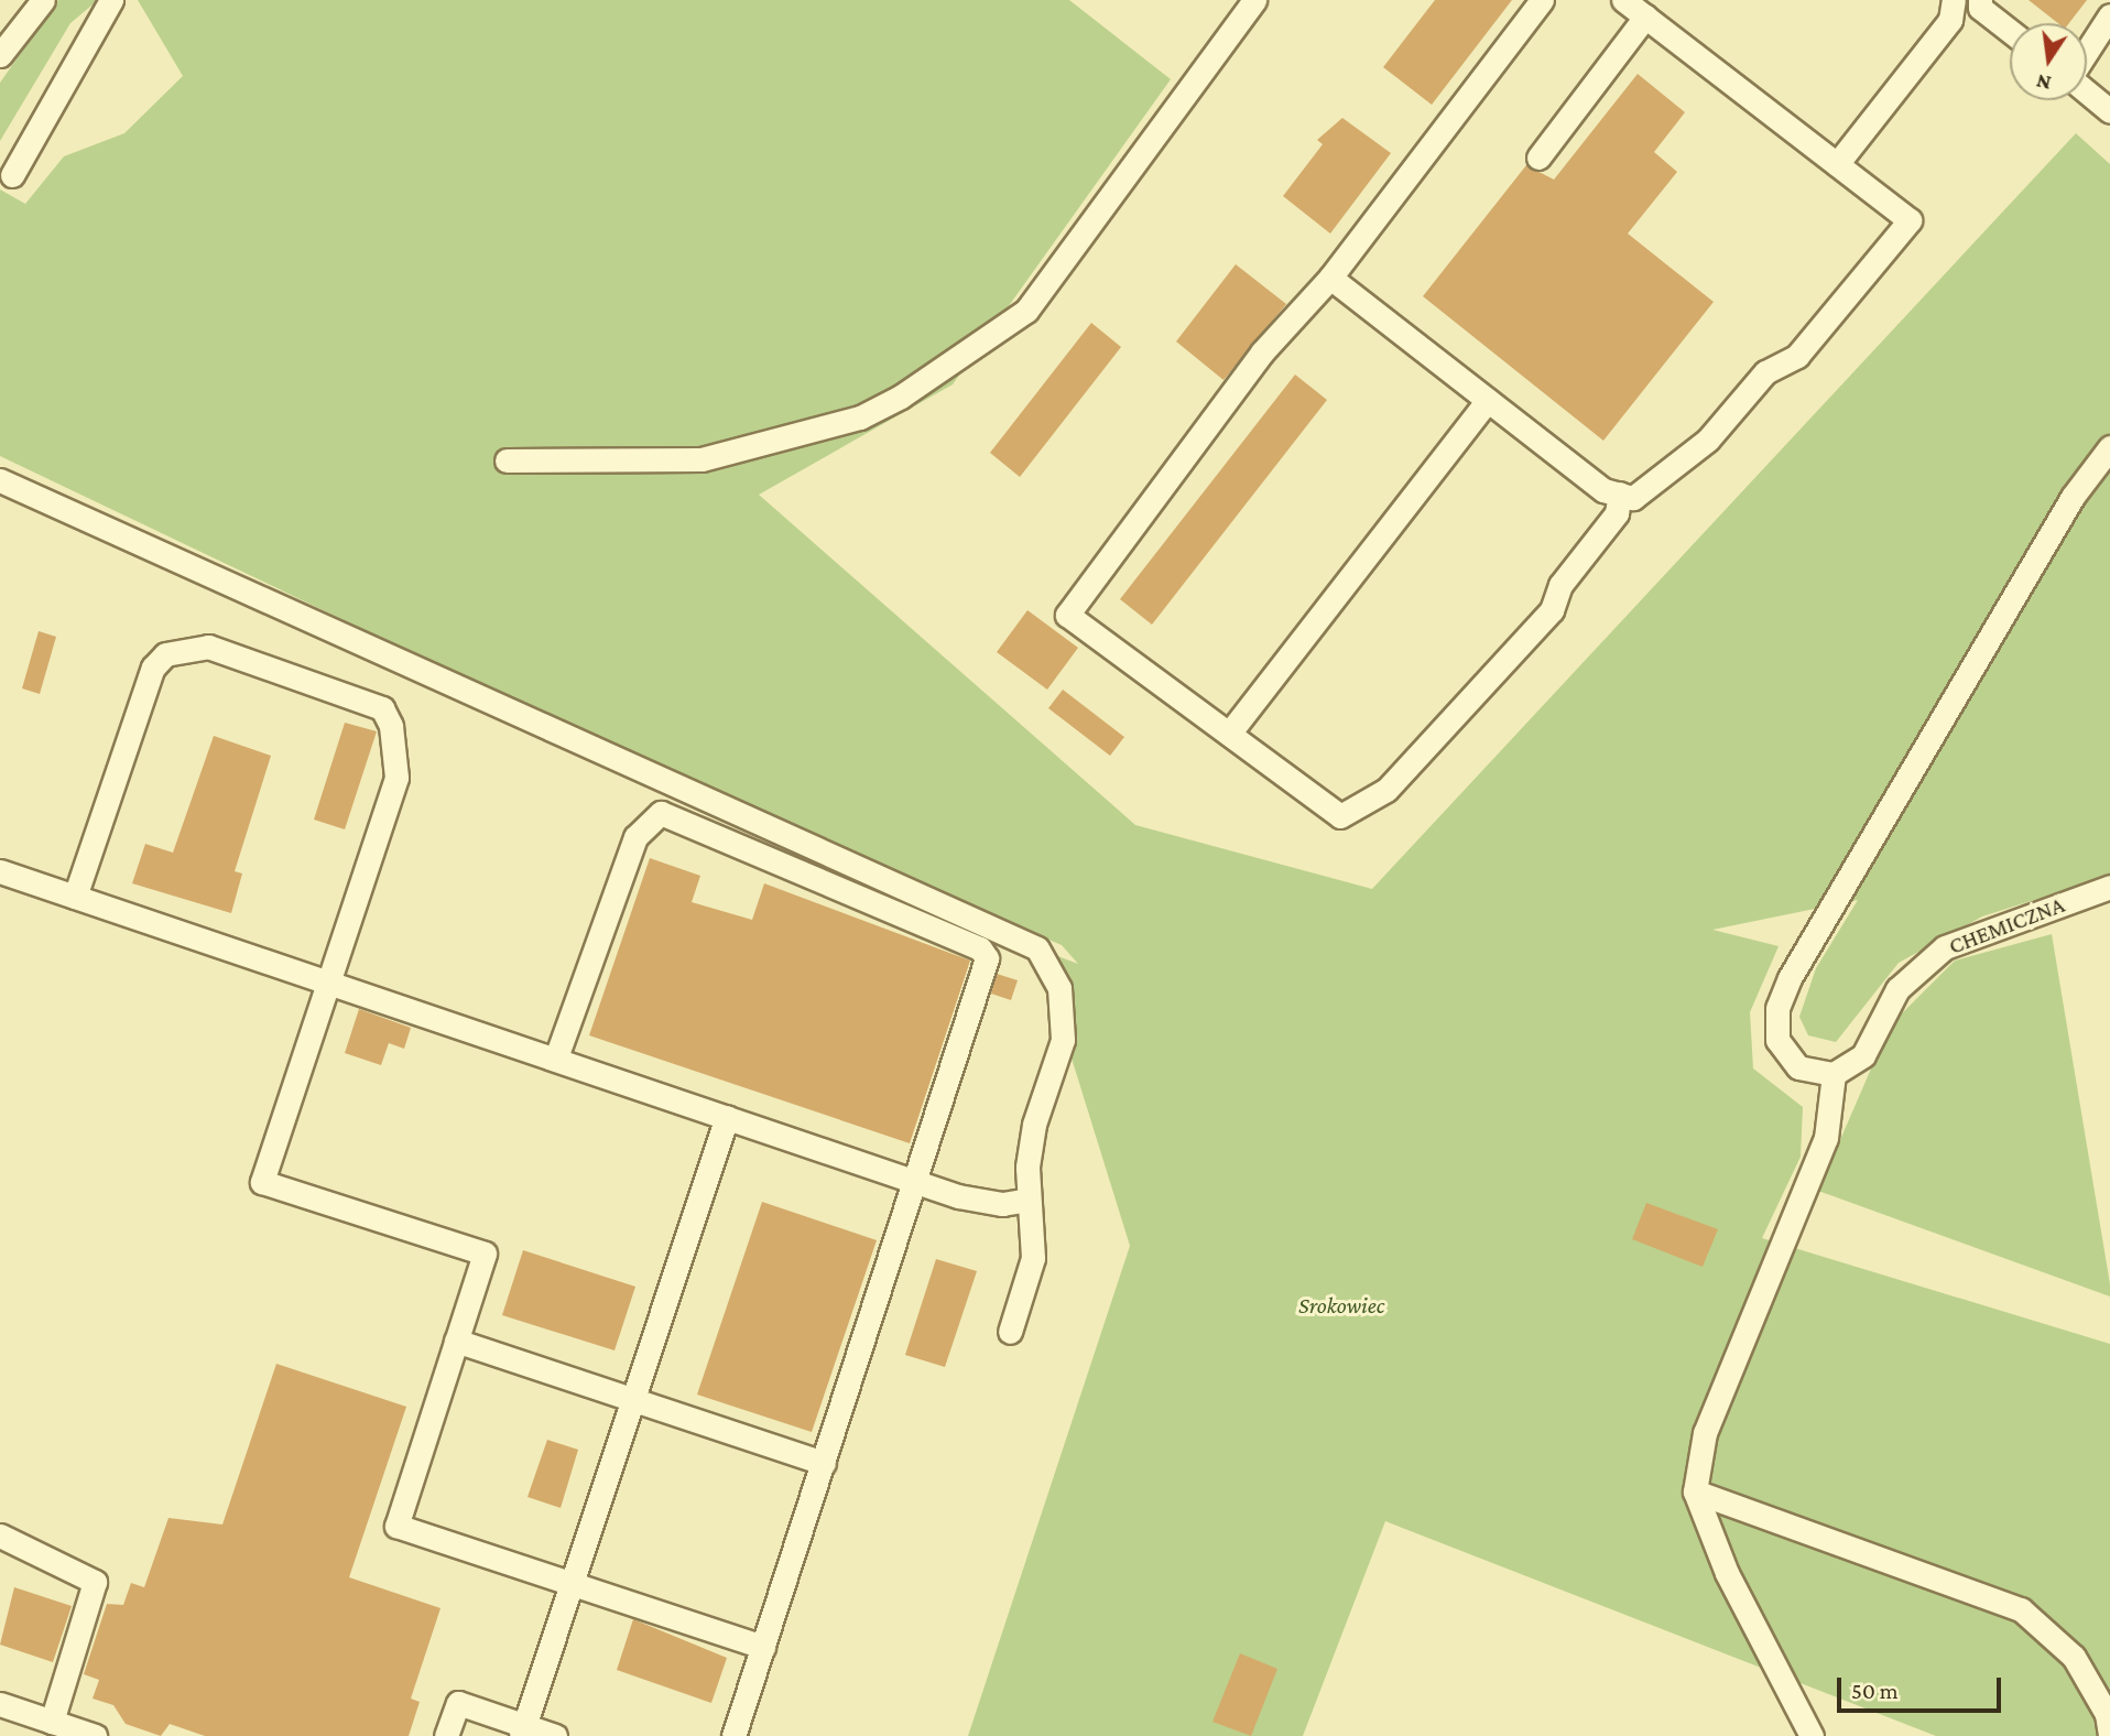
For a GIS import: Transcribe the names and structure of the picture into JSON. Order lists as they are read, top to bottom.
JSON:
{
  "streets": {
    "street": ["CHEMICZNA"]
  },
  "parks": ["Srokowiec"],
  "scale_bar": "50 m",
  "north": "bottom"
}
